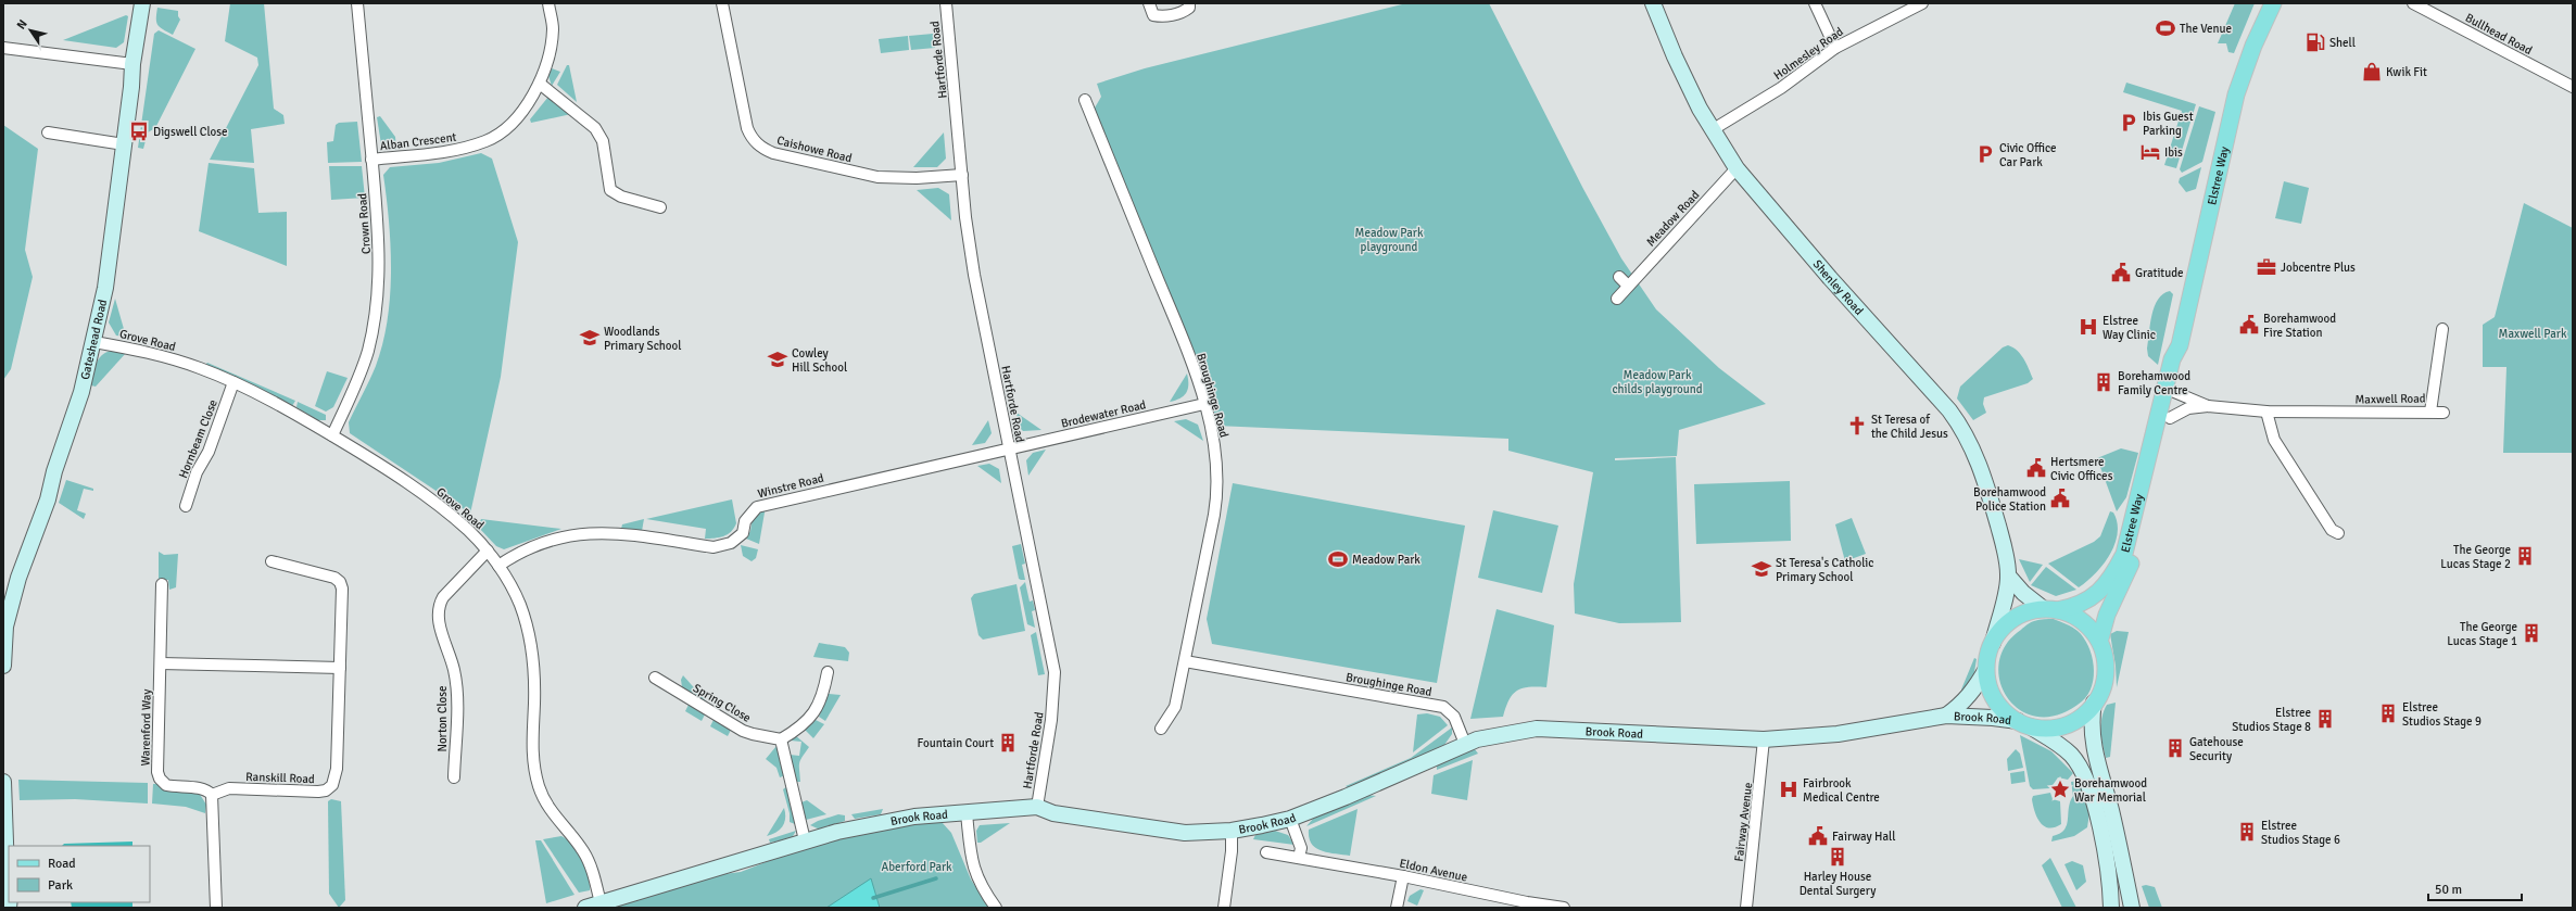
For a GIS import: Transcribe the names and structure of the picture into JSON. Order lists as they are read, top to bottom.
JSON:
{
  "streets": {
    "main road": ["Elstree Way"],
    "street": [
      "Bullhead Road",
      "Holmesley Road",
      "Hartforde Road",
      "Alban Crescent",
      "Caishowe Road",
      "Meadow Road",
      "Crown Road",
      "Shenley Road",
      "Gateshead Road",
      "Grove Road",
      "Broughinge Road",
      "Maxwell Road",
      "Brodewater Road",
      "Hornbeam Close",
      "Winstre Road",
      "Spring Close",
      "Norton Close",
      "Brook Road",
      "Warenford Way",
      "Ranskill Road",
      "Fairway Avenue",
      "Eldon Avenue"
    ]
  },
  "crossings": [
    ["Holmesley Road", "Shenley Road"],
    ["Hartforde Road", "Caishowe Road"],
    ["Hartforde Road", "Brodewater Road"],
    ["Hartforde Road", "Winstre Road"],
    ["Hartforde Road", "Brook Road"],
    ["Alban Crescent", "Crown Road"],
    ["Elstree Way", "Shenley Road"],
    ["Elstree Way", "Maxwell Road"],
    ["Elstree Way", "Brook Road"],
    ["Meadow Road", "Shenley Road"],
    ["Crown Road", "Grove Road"],
    ["Shenley Road", "Brook Road"],
    ["Gateshead Road", "Grove Road"],
    ["Grove Road", "Hornbeam Close"],
    ["Grove Road", "Winstre Road"],
    ["Grove Road", "Norton Close"],
    ["Grove Road", "Brook Road"],
    ["Broughinge Road", "Brodewater Road"],
    ["Broughinge Road", "Brook Road"],
    ["Brodewater Road", "Winstre Road"],
    ["Brook Road", "Fairway Avenue"],
    ["Warenford Way", "Ranskill Road"]
  ],
  "parks": [
    "Meadow Park playground",
    "Maxwell Park",
    "Meadow Park childs playground",
    "Aberford Park"
  ],
  "places": {
    "sports": ["The Venue", "Meadow Park"],
    "fuel station": ["Shell"],
    "shop": ["Kwik Fit"],
    "parking": ["Ibis Guest Parking", "Civic Office Car Park"],
    "bus stop": ["Digswell Close"],
    "hotel": ["Ibis"],
    "office": ["Jobcentre Plus"],
    "public building": [
      "Gratitude",
      "Borehamwood Fire Station",
      "Hertsmere Civic Offices",
      "Borehamwood Police Station",
      "Fairway Hall"
    ],
    "hospital": ["Elstree Way Clinic", "Fairbrook Medical Centre"],
    "school or university": ["Woodlands Primary School", "Cowley Hill School", "St Teresa's Catholic Primary School"],
    "building": [
      "Borehamwood Family Centre",
      "The George Lucas Stage 2",
      "The George Lucas Stage 1",
      "Elstree Studios Stage 9",
      "Elstree Studios Stage 8",
      "Fountain Court",
      "Gatehouse Security",
      "Elstree Studios Stage 6",
      "Harley House Dental Surgery"
    ],
    "church": ["St Teresa of the Child Jesus"],
    "place": ["Borehamwood War Memorial"]
  },
  "legend": ["Road", "Park"],
  "scale_bar": "50 m",
  "north": "top left"
}
